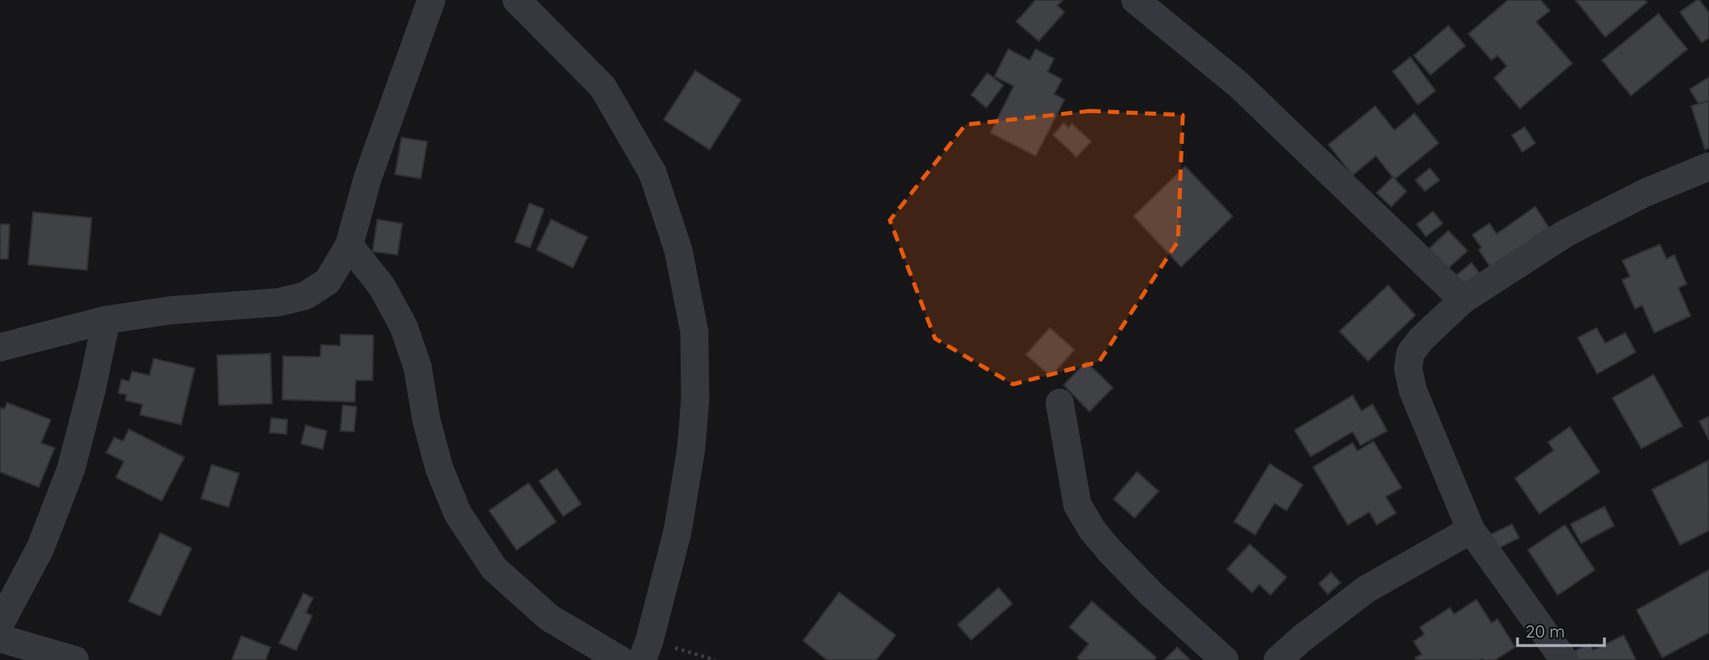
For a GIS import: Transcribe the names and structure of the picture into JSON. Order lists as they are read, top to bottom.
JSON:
{
  "scale_bar": "20 m"
}
